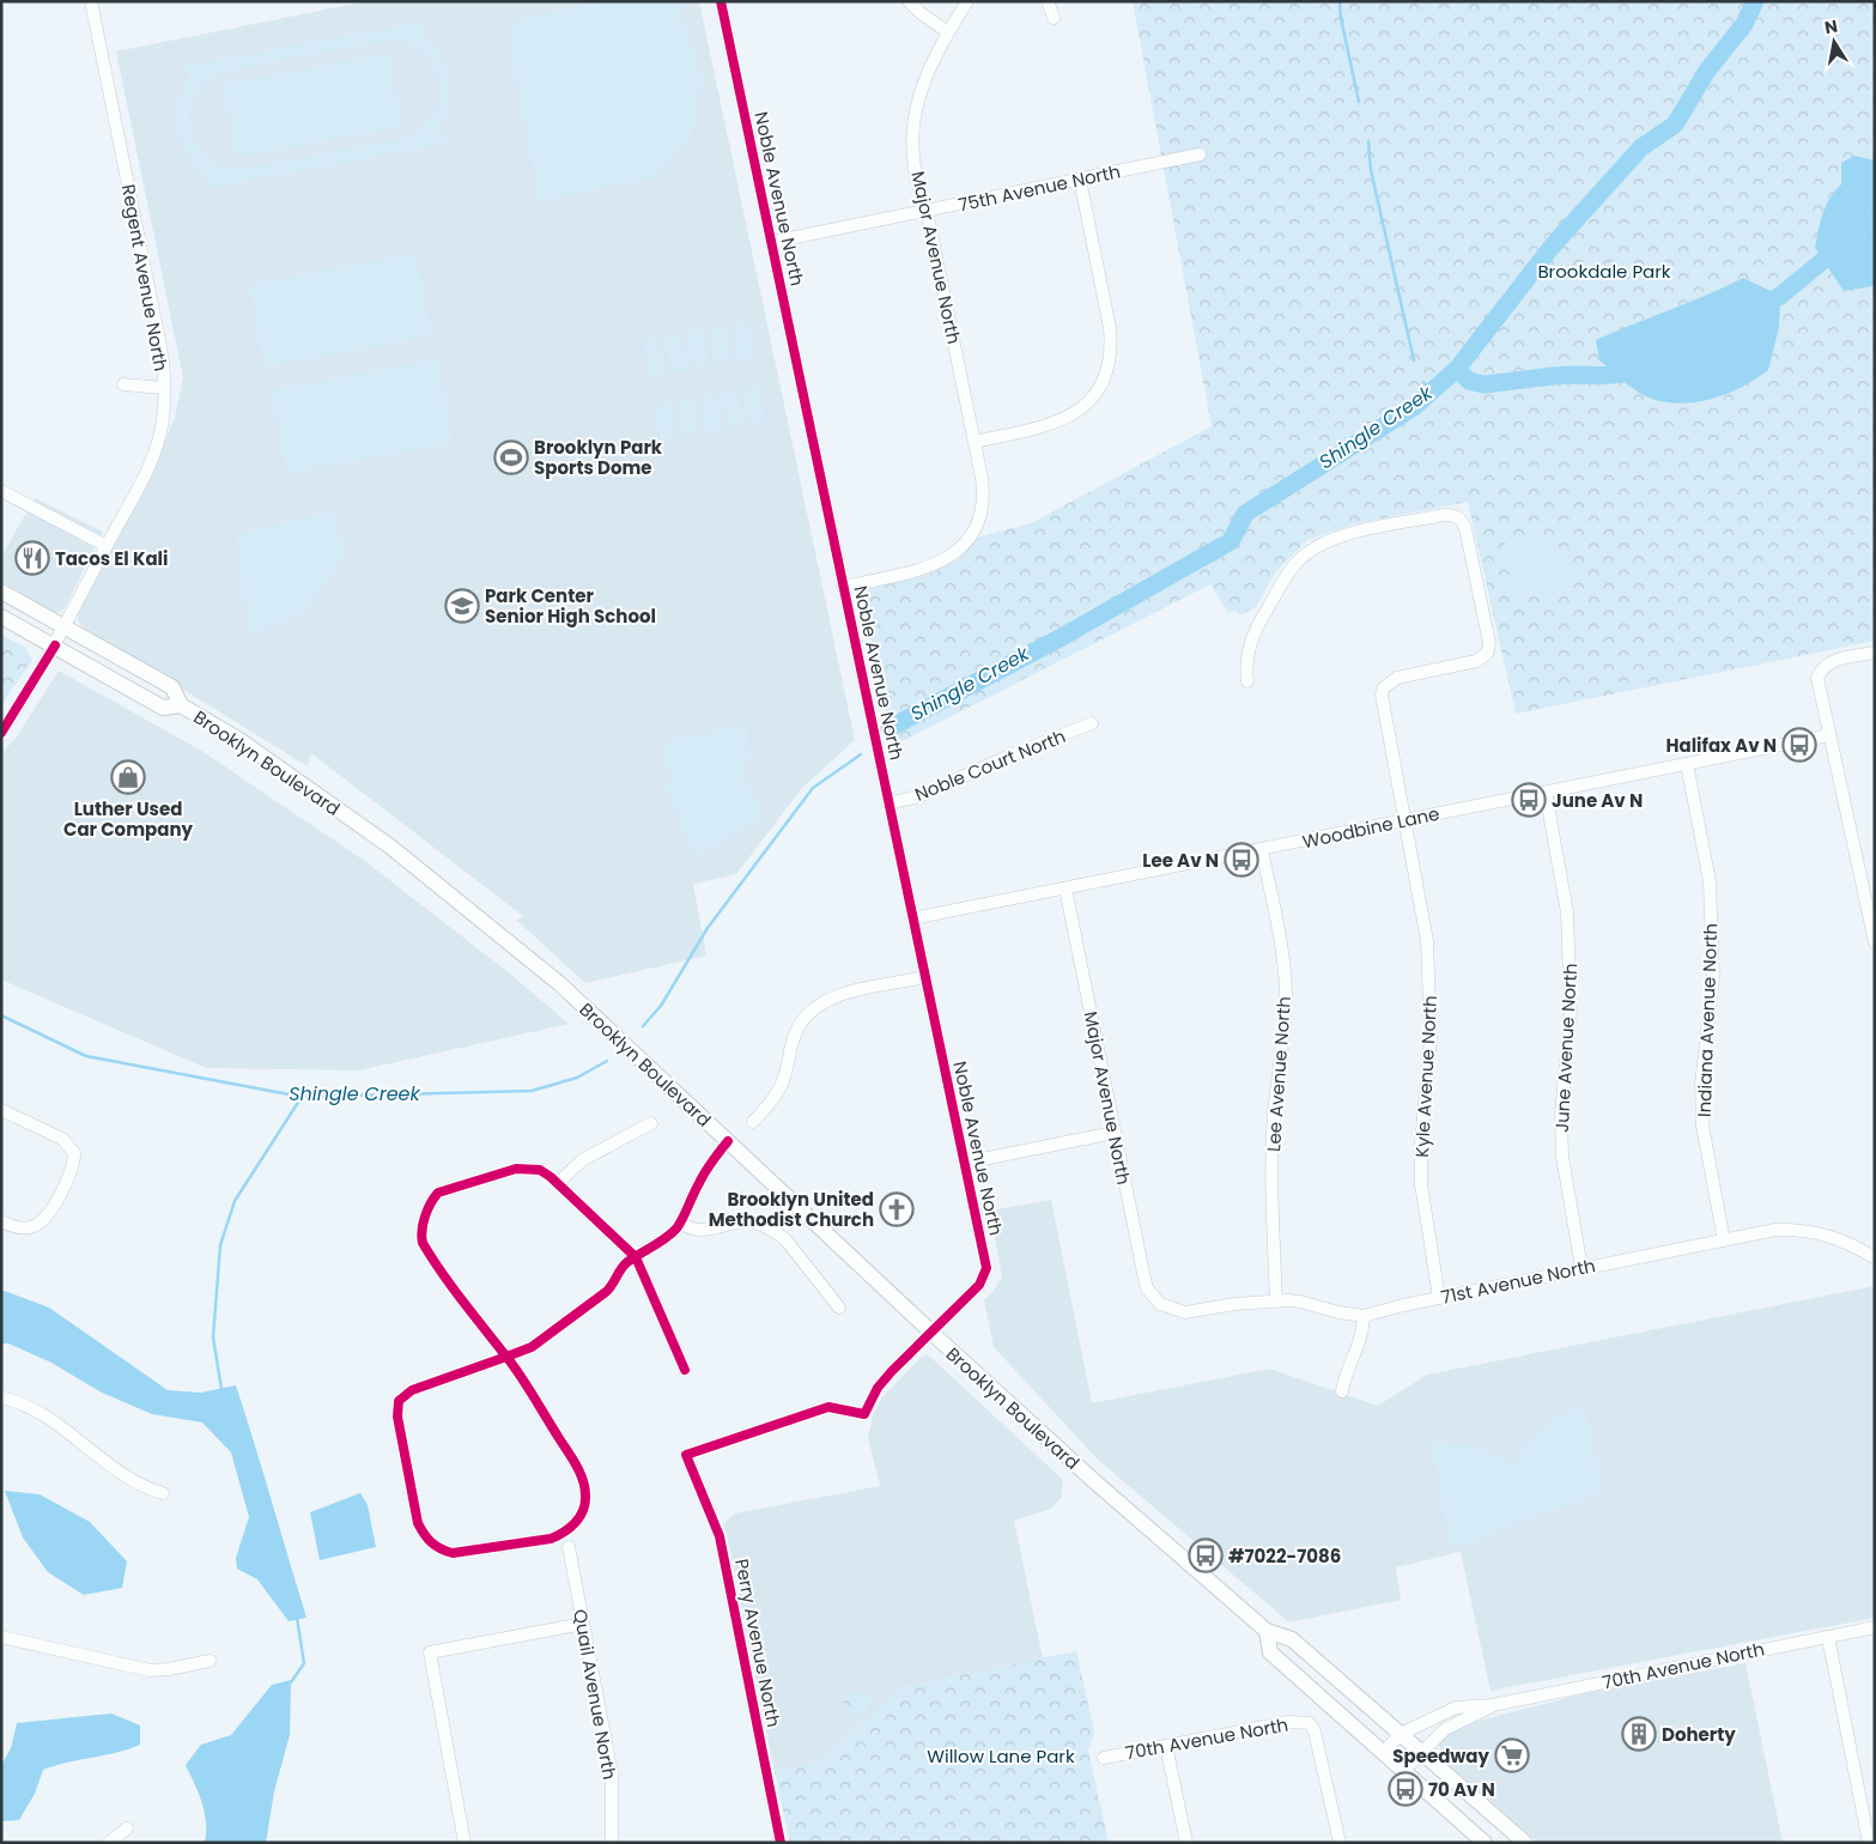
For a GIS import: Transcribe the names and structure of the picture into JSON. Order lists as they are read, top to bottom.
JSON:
{
  "streets": {
    "main road": ["Brooklyn Boulevard"],
    "street": [
      "75th Avenue North",
      "Noble Avenue North",
      "Major Avenue North",
      "Regent Avenue North",
      "Noble Court North",
      "Woodbine Lane",
      "Indiana Avenue North",
      "June Avenue North",
      "Lee Avenue North",
      "Kyle Avenue North",
      "71st Avenue North",
      "Perry Avenue North",
      "70th Avenue North",
      "Quail Avenue North"
    ]
  },
  "crossings": [
    ["75th Avenue North", "Noble Avenue North"],
    ["75th Avenue North", "Major Avenue North"],
    ["Noble Avenue North", "Major Avenue North"],
    ["Noble Avenue North", "Brooklyn Boulevard"],
    ["Noble Avenue North", "Noble Court North"],
    ["Noble Avenue North", "Woodbine Lane"],
    ["Noble Avenue North", "Perry Avenue North"],
    ["Major Avenue North", "Woodbine Lane"],
    ["Major Avenue North", "71st Avenue North"],
    ["Regent Avenue North", "Brooklyn Boulevard"],
    ["Brooklyn Boulevard", "Perry Avenue North"],
    ["Brooklyn Boulevard", "70th Avenue North"],
    ["Woodbine Lane", "Indiana Avenue North"],
    ["Woodbine Lane", "June Avenue North"],
    ["Woodbine Lane", "Lee Avenue North"],
    ["Woodbine Lane", "Kyle Avenue North"],
    ["Indiana Avenue North", "71st Avenue North"],
    ["June Avenue North", "71st Avenue North"],
    ["Lee Avenue North", "71st Avenue North"],
    ["Kyle Avenue North", "71st Avenue North"]
  ],
  "water": ["Shingle Creek"],
  "parks": ["Brookdale Park", "Willow Lane Park"],
  "places": {
    "sports": ["Brooklyn Park Sports Dome"],
    "restaurant": ["Tacos El Kali"],
    "school or university": ["Park Center Senior High School"],
    "bus stop": [
      "Halifax Av N",
      "June Av N",
      "Lee Av N",
      "#7022-7086",
      "70 Av N"
    ],
    "shop": ["Luther Used Car Company"],
    "church": ["Brooklyn United Methodist Church"],
    "building": ["Doherty"],
    "supermarket": ["Speedway"]
  },
  "north": "top"
}
